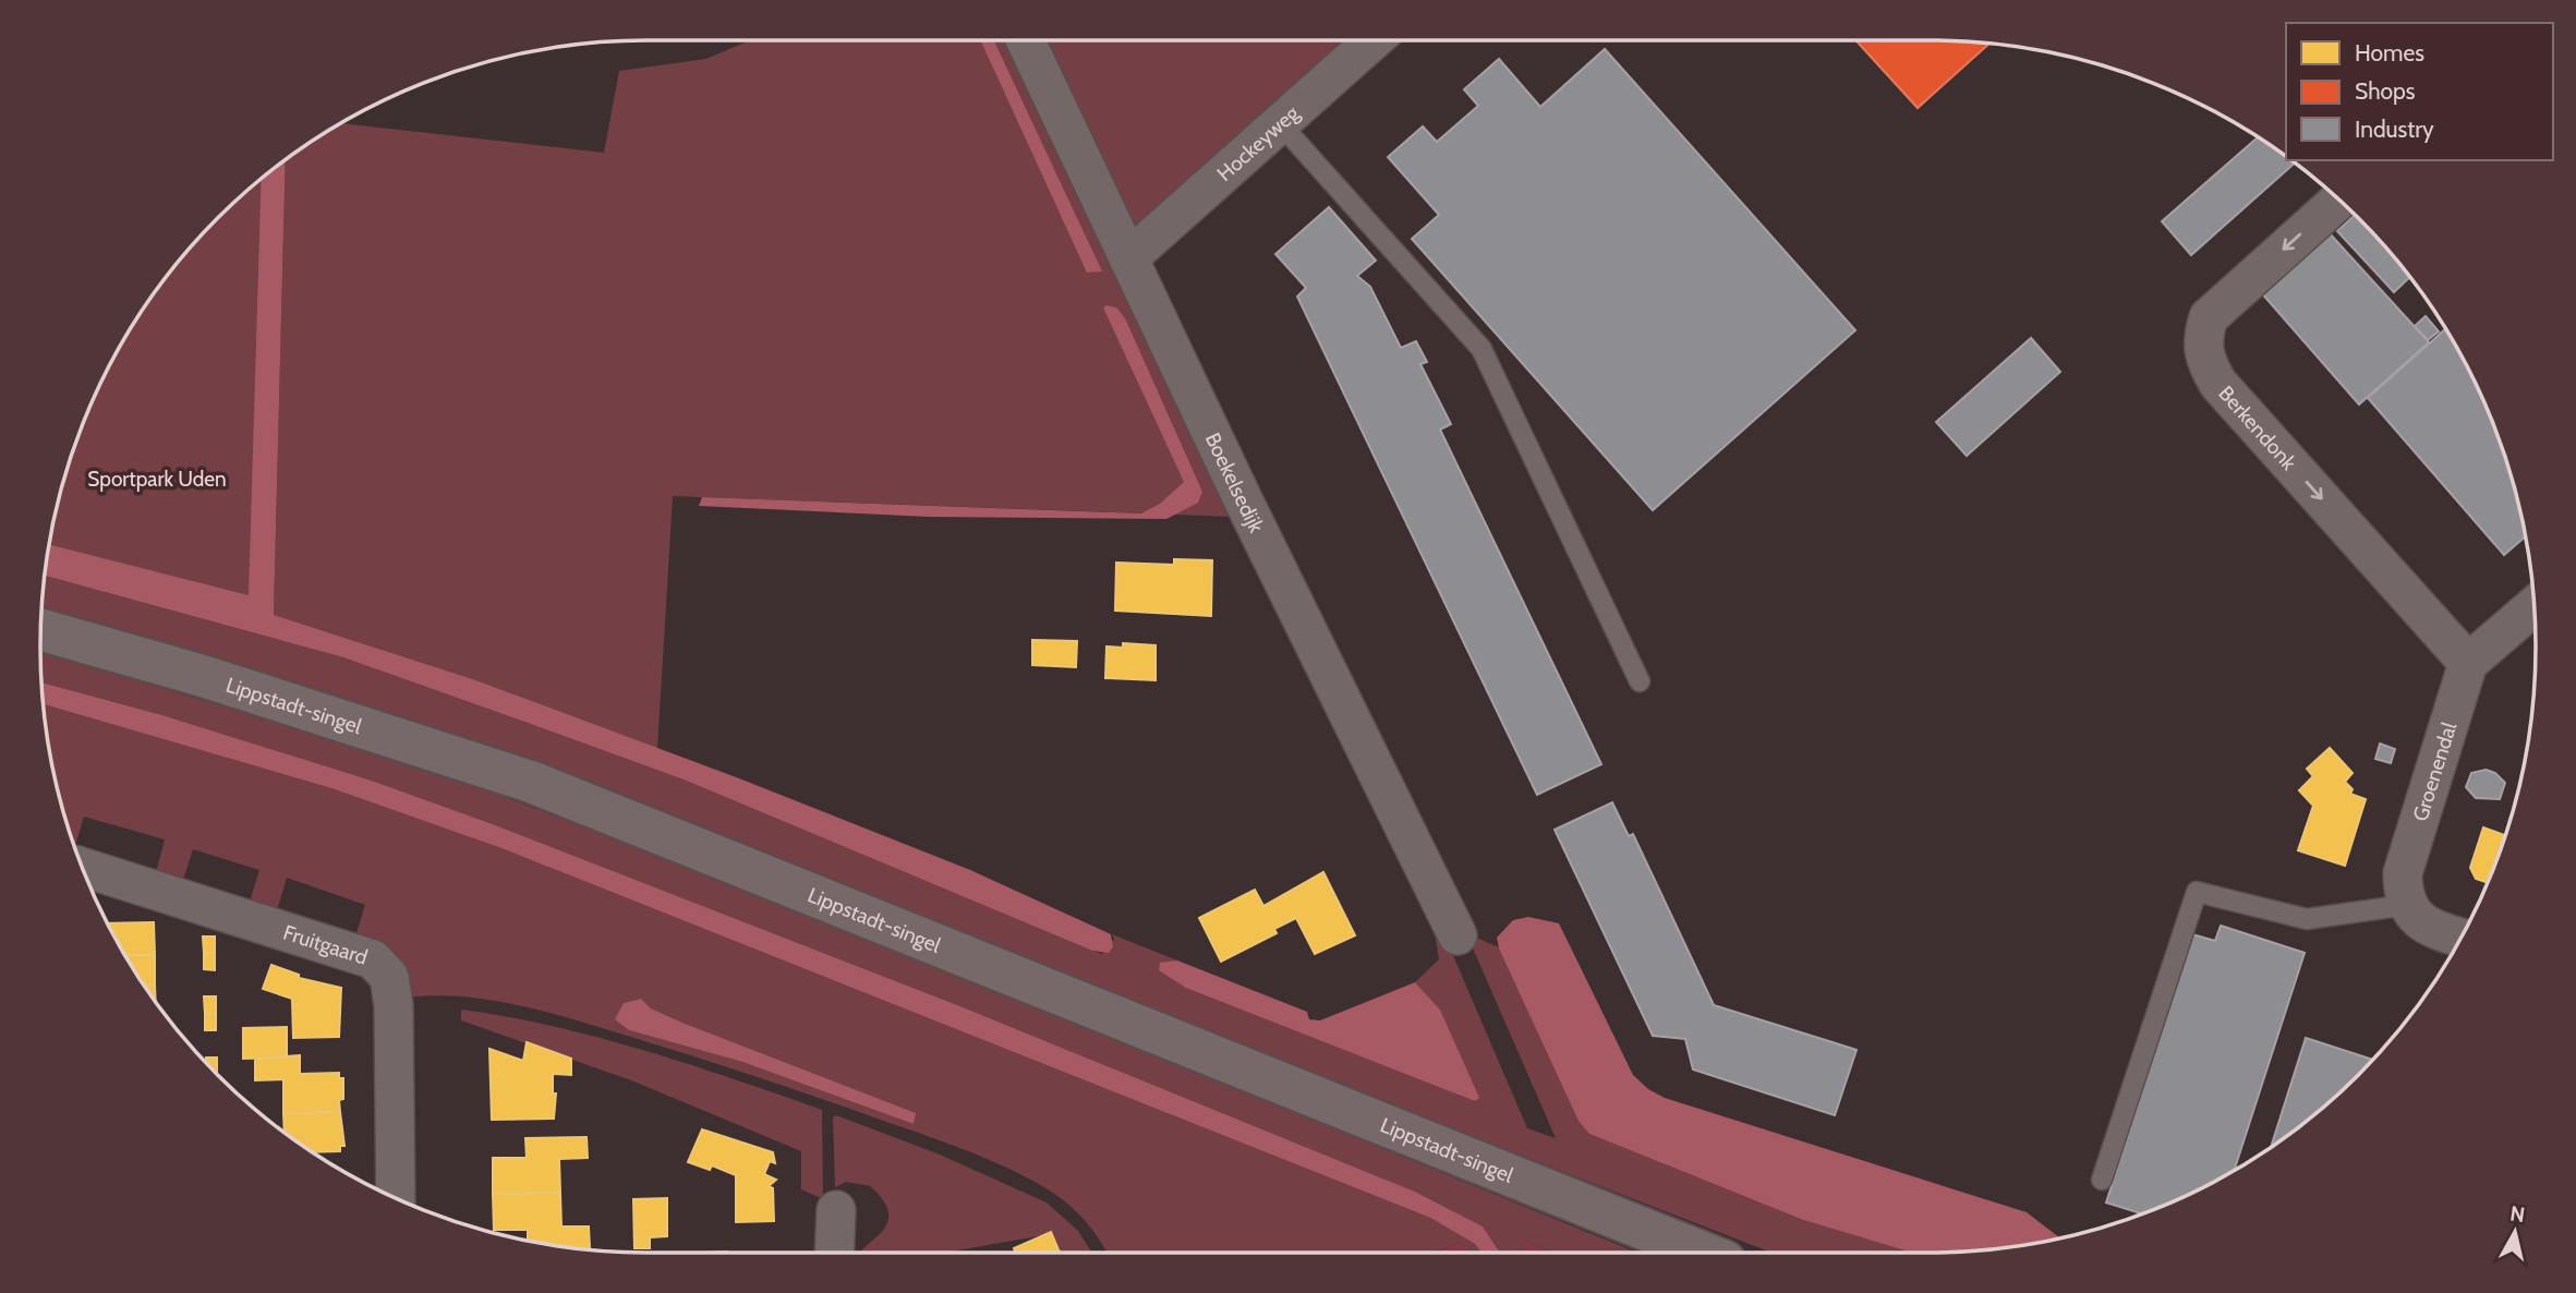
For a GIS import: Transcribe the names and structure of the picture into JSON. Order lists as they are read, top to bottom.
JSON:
{
  "streets": {
    "main road": ["Lippstadt-singel"],
    "street": [
      "Hockeyweg",
      "Berkendonk",
      "Boekelsedijk",
      "Groenendal",
      "Fruitgaard"
    ]
  },
  "crossings": [
    ["Hockeyweg", "Boekelsedijk"],
    ["Berkendonk", "Groenendal"]
  ],
  "parks": ["Sportpark Uden"],
  "legend": ["Homes", "Shops", "Industry"],
  "north": "top"
}
